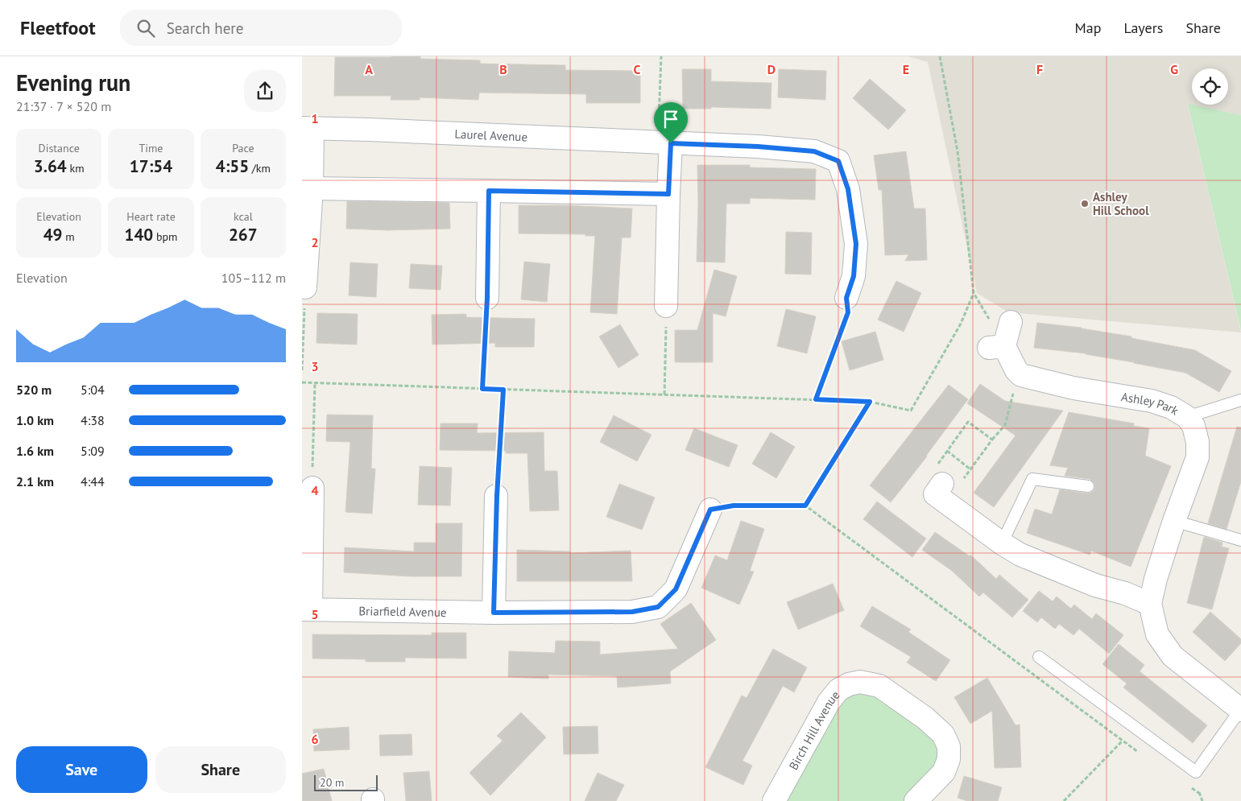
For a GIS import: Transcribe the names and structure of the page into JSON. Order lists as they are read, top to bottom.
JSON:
{
  "streets": {
    "street": [
      "Laurel Avenue",
      "Ashley Park",
      "Briarfield Avenue",
      "Birch Hill Avenue"
    ]
  },
  "places": ["Ashley Hill School"],
  "scale_bar": "20 m",
  "page": {
    "header": "Fleetfoot",
    "search": "Search here",
    "nav": ["Map", "Layers", "Share"],
    "heading": ["Evening run", "21:37 · 7 × 520 m"],
    "stats": [
      ["Distance", "3.64 km"],
      ["Time", "17:54"],
      ["Pace", "4:55 /km"],
      ["Elevation", "49 m"],
      ["Heart rate", "140 bpm"],
      ["kcal", "267"]
    ],
    "chart": ["Elevation", "105–112 m"],
    "list": [
      {
        "name": "520 m",
        "note": "5:04"
      },
      {
        "name": "1.0 km",
        "note": "4:38"
      },
      {
        "name": "1.6 km",
        "note": "5:09"
      },
      {
        "name": "2.1 km",
        "note": "4:44"
      }
    ],
    "buttons": ["Save", "Share"],
    "scale": "20 m"
  },
  "grid": {
    "columns": [
      "A",
      "B",
      "C",
      "D",
      "E",
      "F",
      "G"
    ],
    "rows": [
      "1",
      "2",
      "3",
      "4",
      "5",
      "6"
    ]
  }
}
